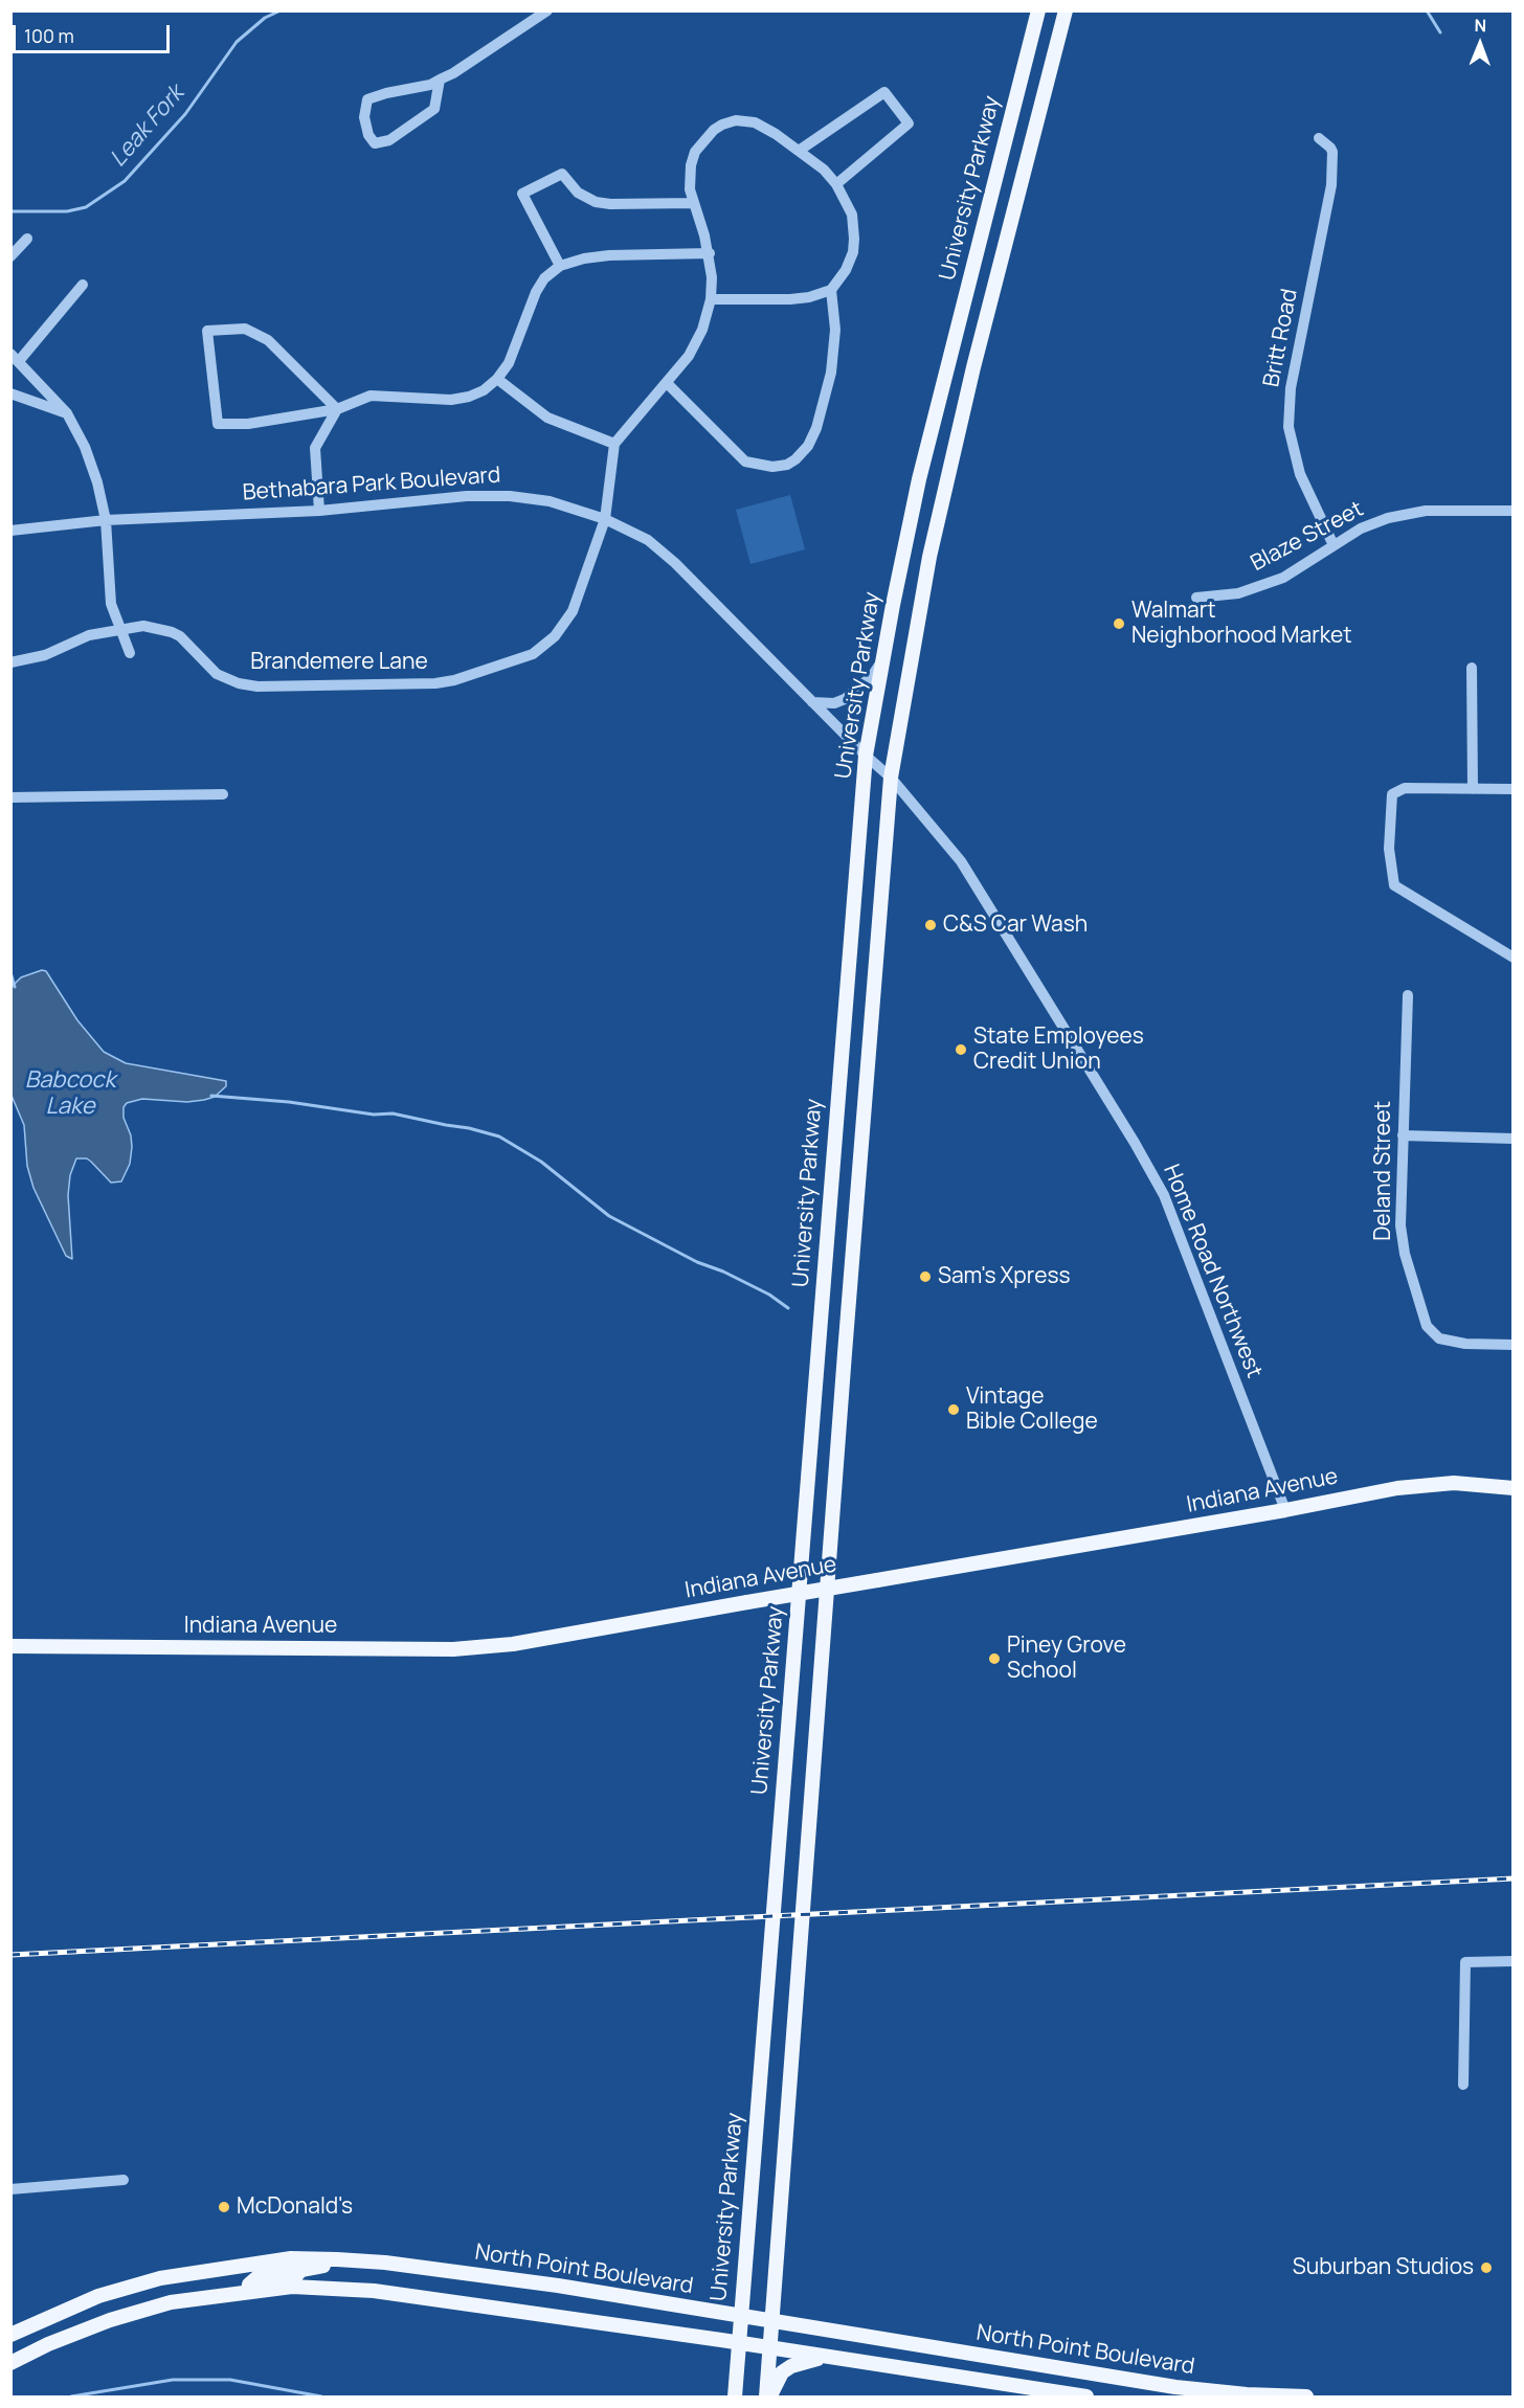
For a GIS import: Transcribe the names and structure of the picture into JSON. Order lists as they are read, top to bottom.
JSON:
{
  "streets": {
    "main road": ["University Parkway", "Indiana Avenue", "North Point Boulevard"],
    "street": [
      "Britt Road",
      "Bethabara Park Boulevard",
      "Blaze Street",
      "Brandemere Lane",
      "Deland Street",
      "Home Road Northwest"
    ]
  },
  "crossings": [
    ["University Parkway", "Bethabara Park Boulevard"],
    ["University Parkway", "Home Road Northwest"],
    ["University Parkway", "North Point Boulevard"],
    ["Britt Road", "Blaze Street"],
    ["Bethabara Park Boulevard", "Brandemere Lane"],
    ["Bethabara Park Boulevard", "Home Road Northwest"],
    ["Home Road Northwest", "Indiana Avenue"]
  ],
  "water": ["Leak Fork", "Babcock Lake"],
  "places": [
    "Walmart Neighborhood Market",
    "C&S Car Wash",
    "State Employees Credit Union",
    "Sam's Xpress",
    "Vintage Bible College",
    "Piney Grove School",
    "McDonald's",
    "Suburban Studios"
  ],
  "scale_bar": "100 m",
  "north": "top"
}
